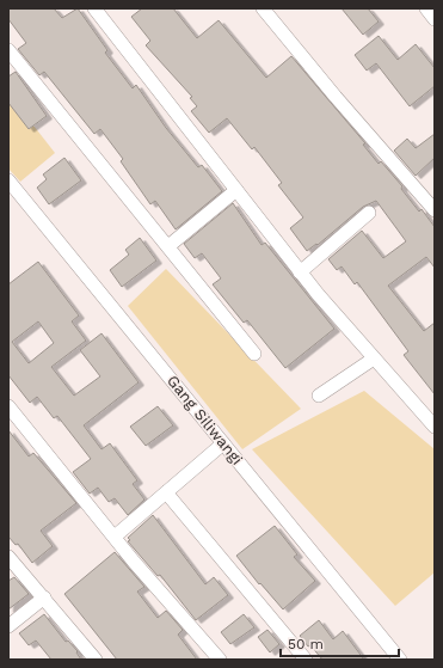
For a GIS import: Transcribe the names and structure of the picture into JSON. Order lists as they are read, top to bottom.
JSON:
{
  "streets": {
    "street": ["Gang Siliwangi"]
  },
  "scale_bar": "50 m"
}
